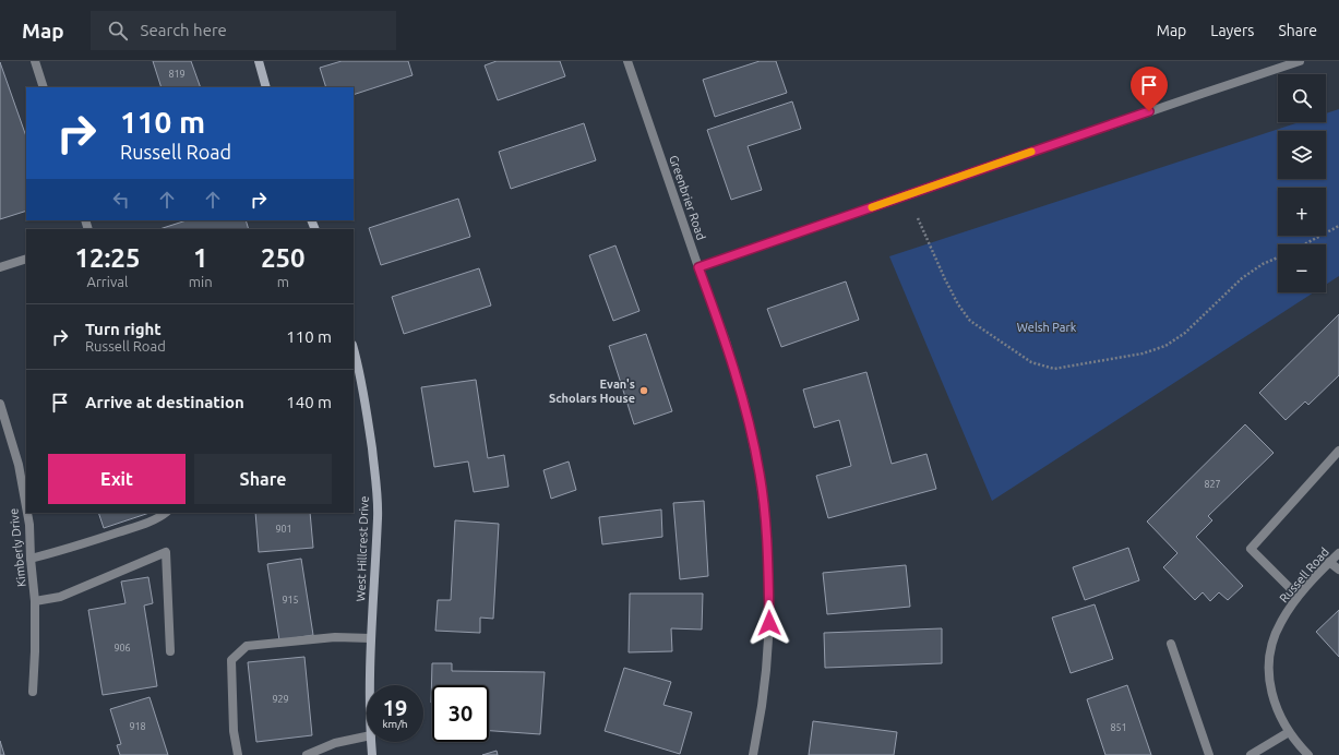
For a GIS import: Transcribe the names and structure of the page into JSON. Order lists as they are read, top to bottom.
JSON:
{
  "streets": {
    "street": [
      "Greenbrier Road",
      "Kimberly Drive",
      "West Hillcrest Drive",
      "Russell Road"
    ]
  },
  "parks": ["Welsh Park"],
  "places": ["Evan's Scholars House"],
  "house_numbers": [
    "819",
    "827",
    "901",
    "915",
    "906",
    "929",
    "918",
    "851"
  ],
  "page": {
    "header": "Map",
    "search": "Search here",
    "nav": ["Map", "Layers", "Share"],
    "map_buttons": ["+", "−"],
    "turn": ["110 m", "Russell Road"],
    "eta": [
      "12:25",
      "Arrival",
      "1",
      "min",
      "250",
      "m"
    ],
    "list": [
      {
        "name": "Turn right",
        "note": "Russell Road",
        "value": "110 m"
      },
      {
        "name": "Arrive at destination",
        "value": "140 m"
      }
    ],
    "buttons": ["Exit", "Share"],
    "speed": "19 km/h",
    "limit": "30"
  }
}
